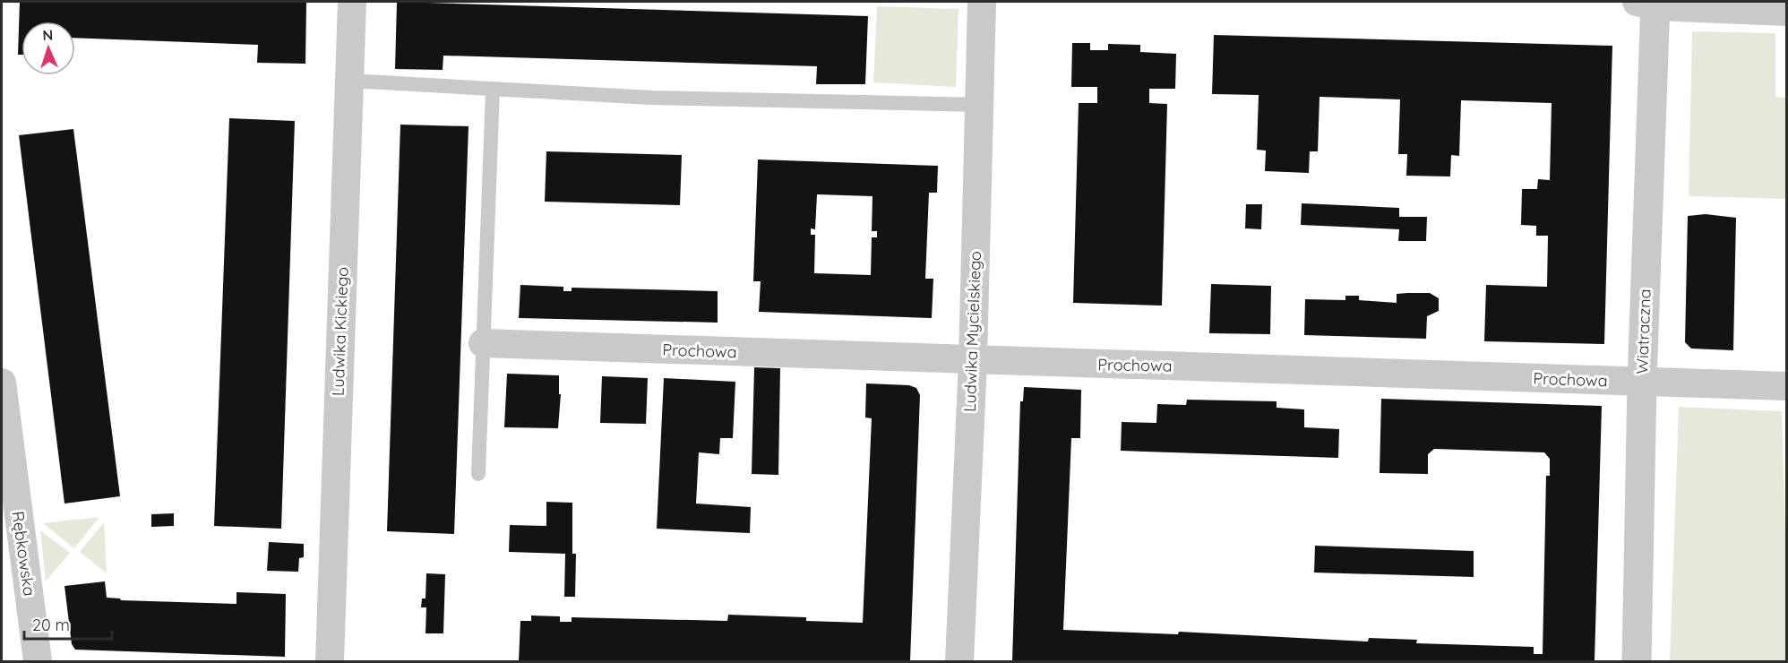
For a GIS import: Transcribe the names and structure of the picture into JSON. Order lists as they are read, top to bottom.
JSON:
{
  "streets": {
    "street": [
      "Ludwika Kickiego",
      "Ludwika Mycielskiego",
      "Wiatraczna",
      "Prochowa",
      "Rębkowska"
    ]
  },
  "crossings": [
    ["Ludwika Mycielskiego", "Prochowa"],
    ["Wiatraczna", "Prochowa"]
  ],
  "scale_bar": "20 m",
  "north": "top"
}
